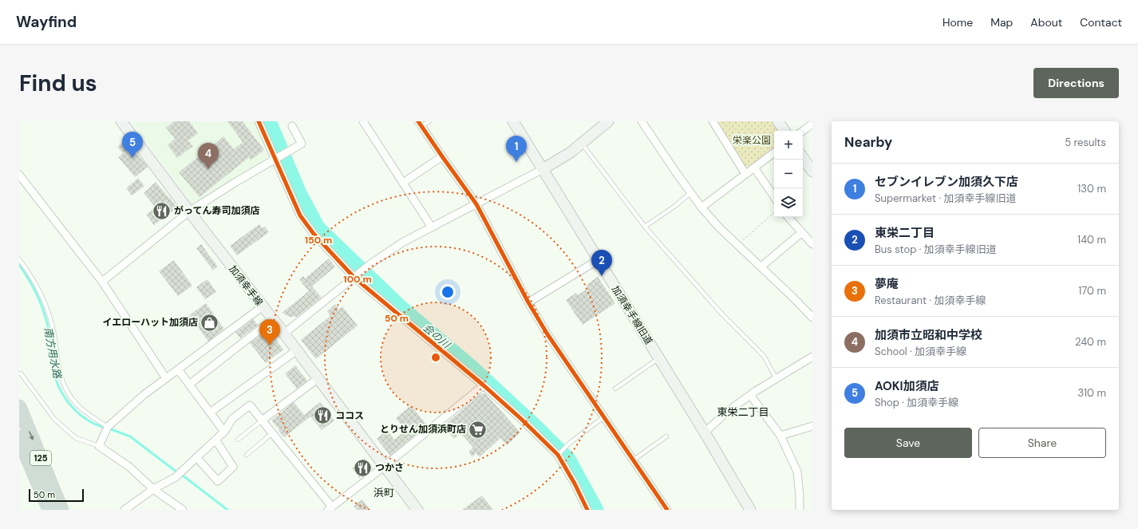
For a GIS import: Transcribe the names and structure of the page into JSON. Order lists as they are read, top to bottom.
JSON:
{
  "streets": {
    "highway": ["125"],
    "street": ["加須幸手線", "加須幸手線旧道"]
  },
  "districts": ["東栄二丁目", "浜町"],
  "water": ["会の川", "南方用水路"],
  "parks": ["栄楽公園"],
  "places": {
    "restaurant": ["がってん寿司加須店", "ココス", "つかさ"],
    "shop": ["イエローハット加須店"],
    "supermarket": ["とりせん加須浜町店"]
  },
  "scale_bar": "50 m",
  "page": {
    "header": "Wayfind",
    "nav": [
      "Home",
      "Map",
      "About",
      "Contact"
    ],
    "buttons": [
      "Directions",
      ["Save", "Share"]
    ],
    "title": "Find us",
    "heading": ["Nearby", "5 results"],
    "map_buttons": ["+", "−"],
    "pins": [
      "5",
      "1",
      "4",
      "2",
      "3"
    ],
    "list": [
      {
        "mark": "1",
        "name": "セブンイレブン加須久下店",
        "note": "Supermarket · 加須幸手線旧道",
        "value": "130 m"
      },
      {
        "mark": "2",
        "name": "東栄二丁目",
        "note": "Bus stop · 加須幸手線旧道",
        "value": "140 m"
      },
      {
        "mark": "3",
        "name": "夢庵",
        "note": "Restaurant · 加須幸手線",
        "value": "170 m"
      },
      {
        "mark": "4",
        "name": "加須市立昭和中学校",
        "note": "School · 加須幸手線",
        "value": "240 m"
      },
      {
        "mark": "5",
        "name": "AOKI加須店",
        "note": "Shop · 加須幸手線",
        "value": "310 m"
      }
    ],
    "scale": "50 m"
  },
  "rings": ["150 m", "100 m", "50 m"]
}
